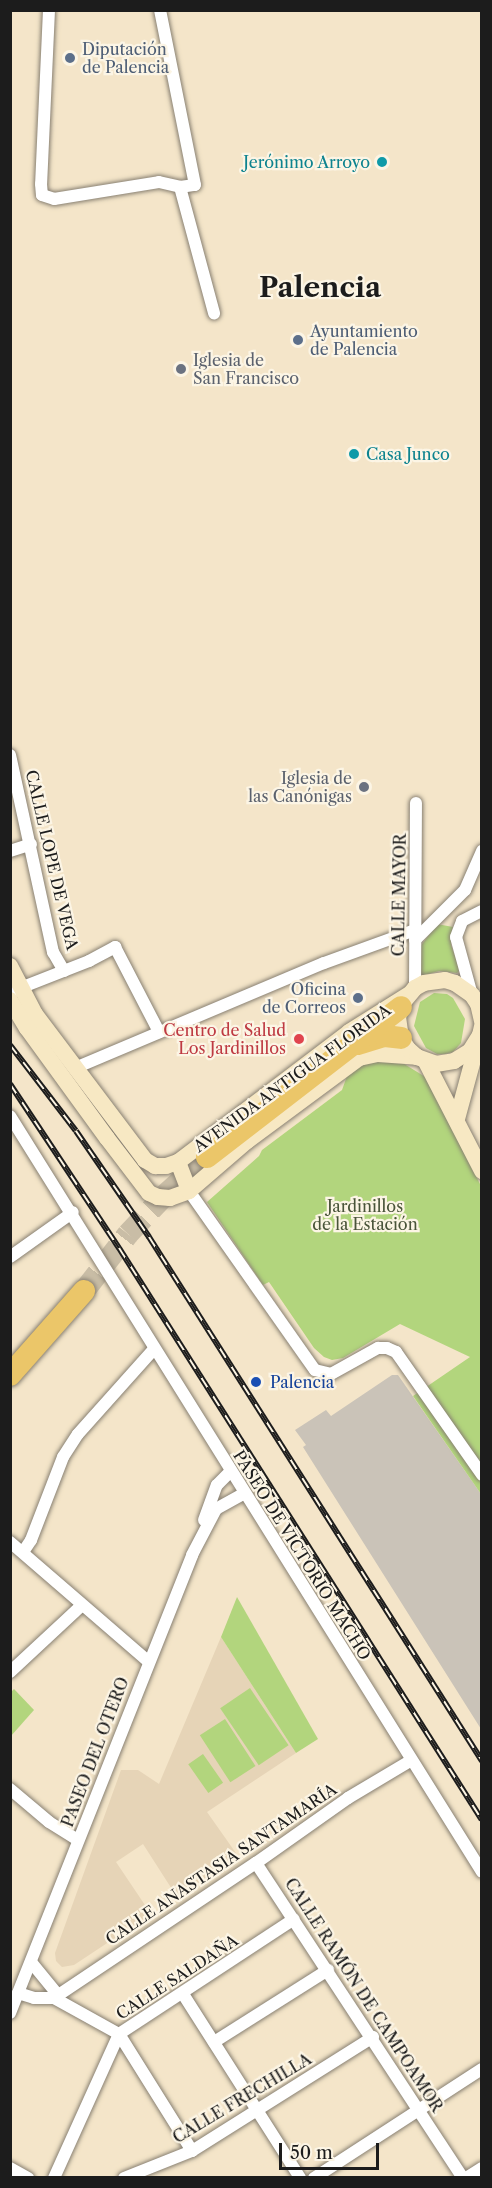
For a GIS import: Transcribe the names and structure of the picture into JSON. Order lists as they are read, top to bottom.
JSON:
{
  "streets": {
    "main road": ["AVENIDA ANTIGUA FLORIDA"],
    "street": [
      "CALLE LOPE DE VEGA",
      "CALLE MAYOR",
      "PASEO DE VICTORIO MACHO",
      "PASEO DEL OTERO",
      "CALLE ANASTASIA SANTAMARÍA",
      "CALLE SALDAÑA",
      "CALLE RAMÓN DE CAMPOAMOR",
      "CALLE FRECHILLA"
    ]
  },
  "crossings": [
    ["CALLE MAYOR", "AVENIDA ANTIGUA FLORIDA"],
    ["PASEO DE VICTORIO MACHO", "PASEO DEL OTERO"],
    ["PASEO DE VICTORIO MACHO", "CALLE ANASTASIA SANTAMARÍA"],
    ["CALLE ANASTASIA SANTAMARÍA", "CALLE RAMÓN DE CAMPOAMOR"],
    ["CALLE SALDAÑA", "CALLE RAMÓN DE CAMPOAMOR"],
    ["CALLE RAMÓN DE CAMPOAMOR", "CALLE FRECHILLA"]
  ],
  "districts": ["Palencia"],
  "parks": ["Jardinillos de la Estación"],
  "places": [
    "Diputación de Palencia",
    "Jerónimo Arroyo",
    "Ayuntamiento de Palencia",
    "Iglesia de San Francisco",
    "Casa Junco",
    "Iglesia de las Canónigas",
    "Oficina de Correos",
    "Centro de Salud Los Jardinillos",
    "Palencia"
  ],
  "scale_bar": "50 m"
}
